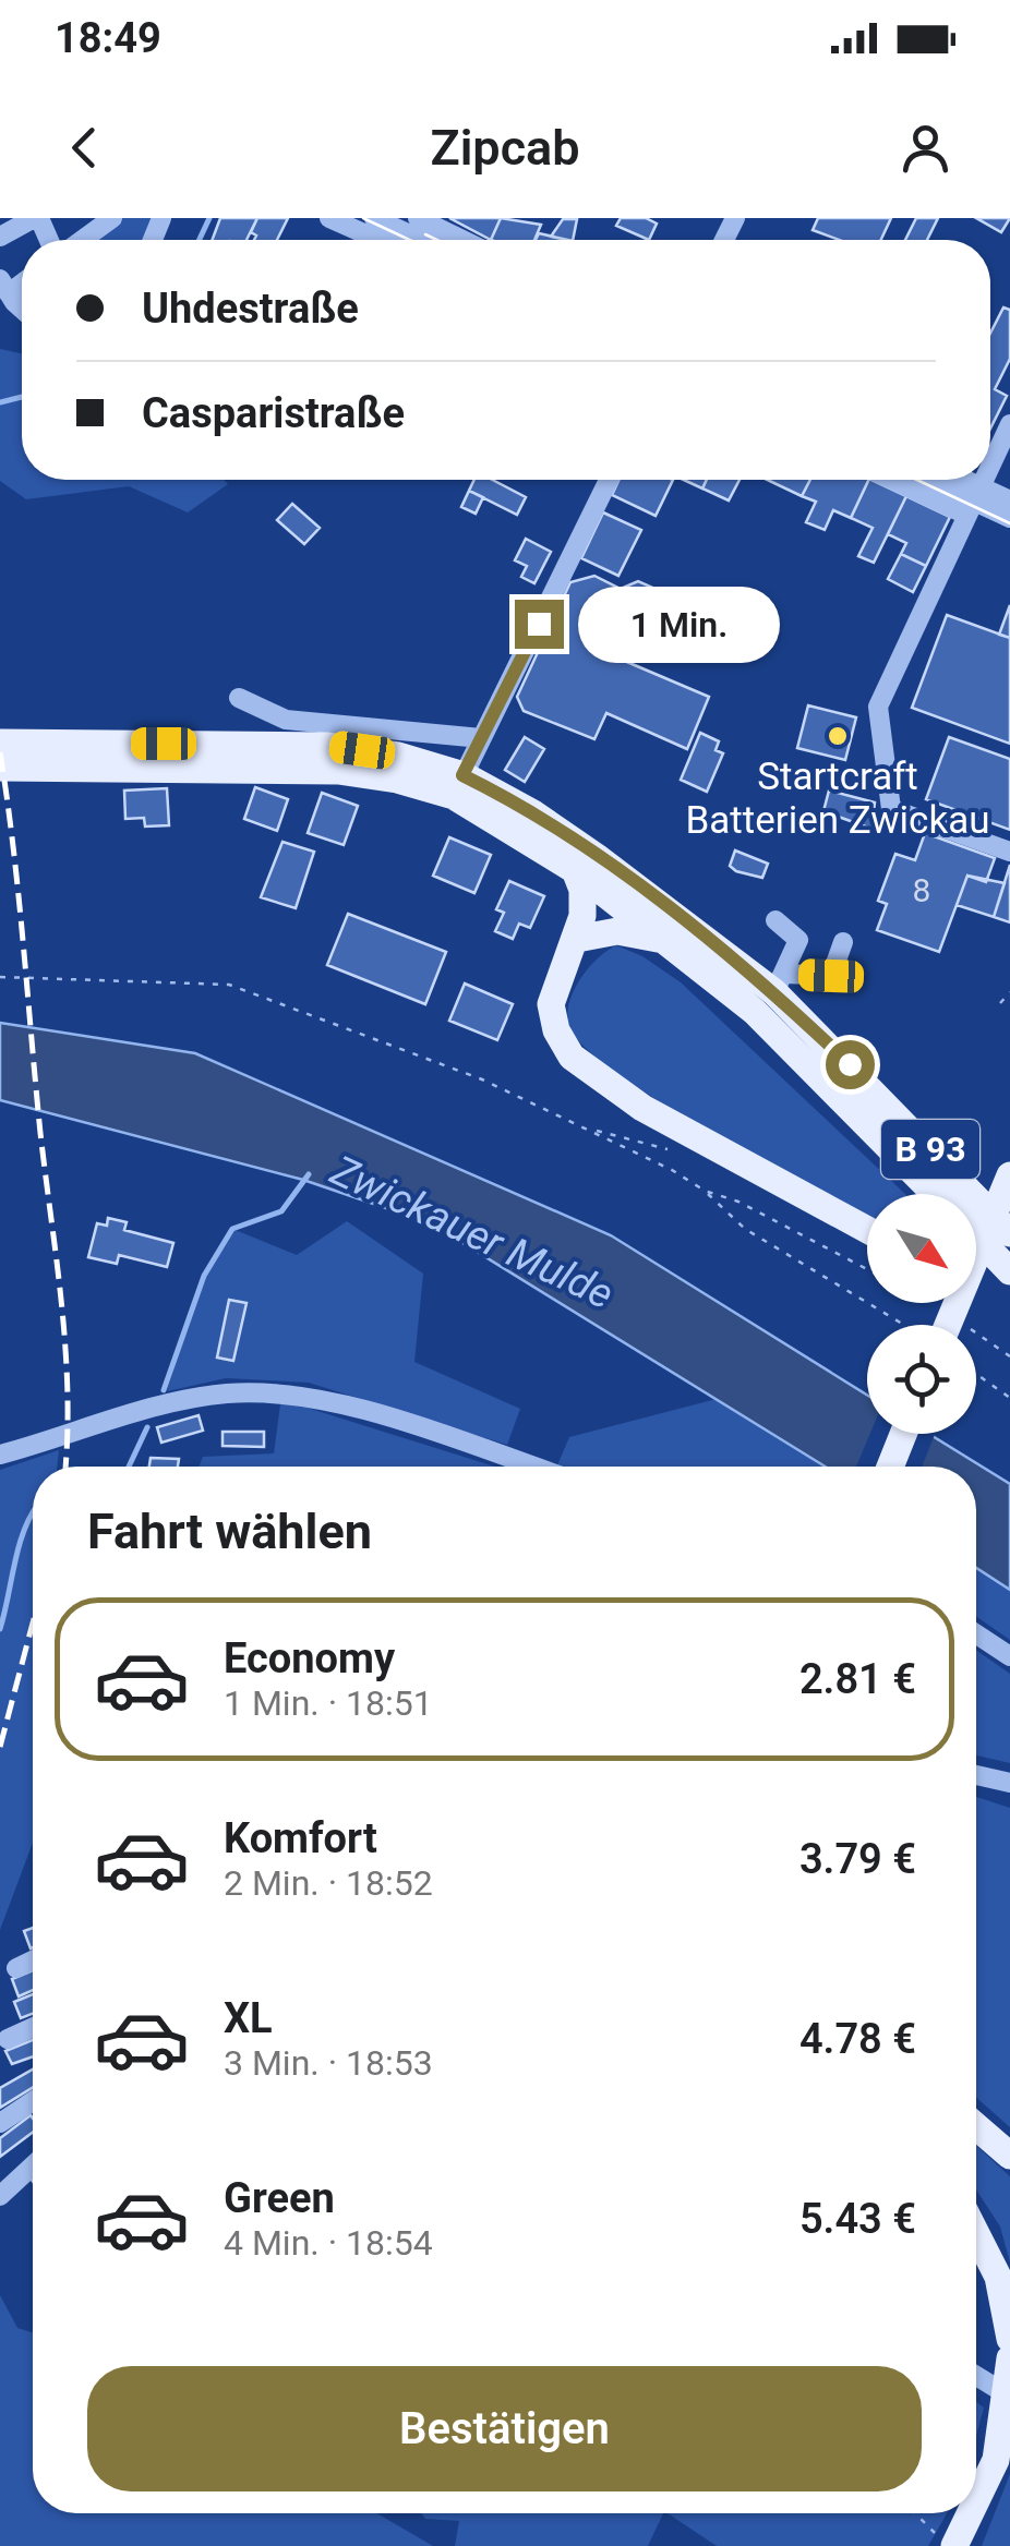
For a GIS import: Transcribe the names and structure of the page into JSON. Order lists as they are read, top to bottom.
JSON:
{
  "streets": {
    "main road": ["B 93"]
  },
  "water": ["Zwickauer Mulde"],
  "places": ["Startcraft Batterien Zwickau"],
  "house_numbers": ["8"],
  "north": "bottom right",
  "page": {
    "status": "18:49",
    "header": "Zipcab",
    "banner": ["Uhdestraße", "Casparistraße"],
    "bubble": "1 Min.",
    "heading": "Fahrt wählen",
    "list": [
      {
        "name": "Economy",
        "note": "1 Min. · 18:51",
        "value": "2.81 €"
      },
      {
        "name": "Komfort",
        "note": "2 Min. · 18:52",
        "value": "3.79 €"
      },
      {
        "name": "XL",
        "note": "3 Min. · 18:53",
        "value": "4.78 €"
      },
      {
        "name": "Green",
        "note": "4 Min. · 18:54",
        "value": "5.43 €"
      }
    ],
    "buttons": "Bestätigen"
  }
}
